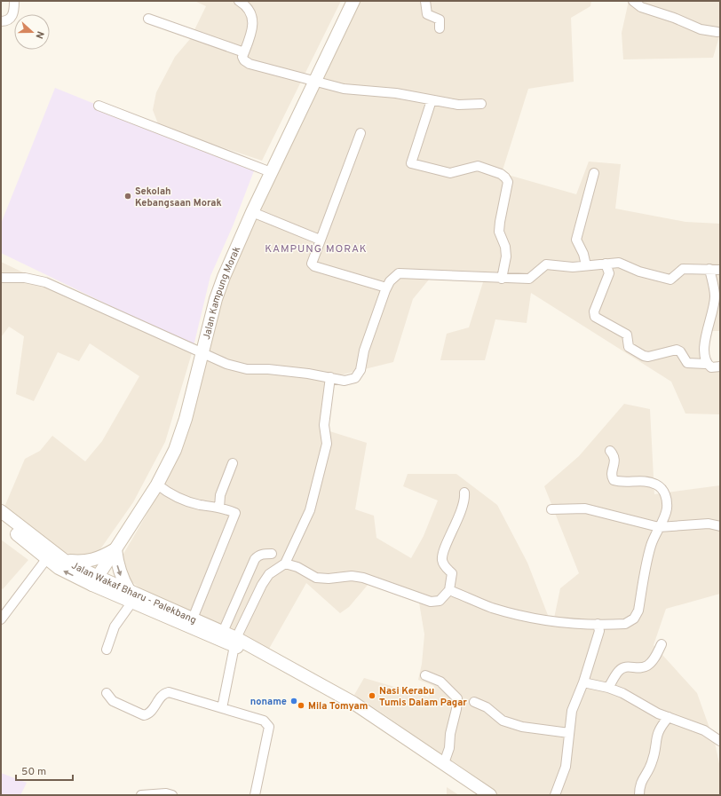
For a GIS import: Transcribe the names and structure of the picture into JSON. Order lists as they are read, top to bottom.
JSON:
{
  "streets": {
    "main road": ["Jalan Kampung Morak", "Jalan Wakaf Bharu - Palekbang"]
  },
  "crossings": [
    ["Jalan Kampung Morak", "Jalan Wakaf Bharu - Palekbang"]
  ],
  "districts": ["KAMPUNG MORAK"],
  "places": [
    "Sekolah Kebangsaan Morak",
    "Nasi Kerabu Tumis Dalam Pagar",
    "noname",
    "Mila Tomyam"
  ],
  "scale_bar": "50 m",
  "north": "right"
}
